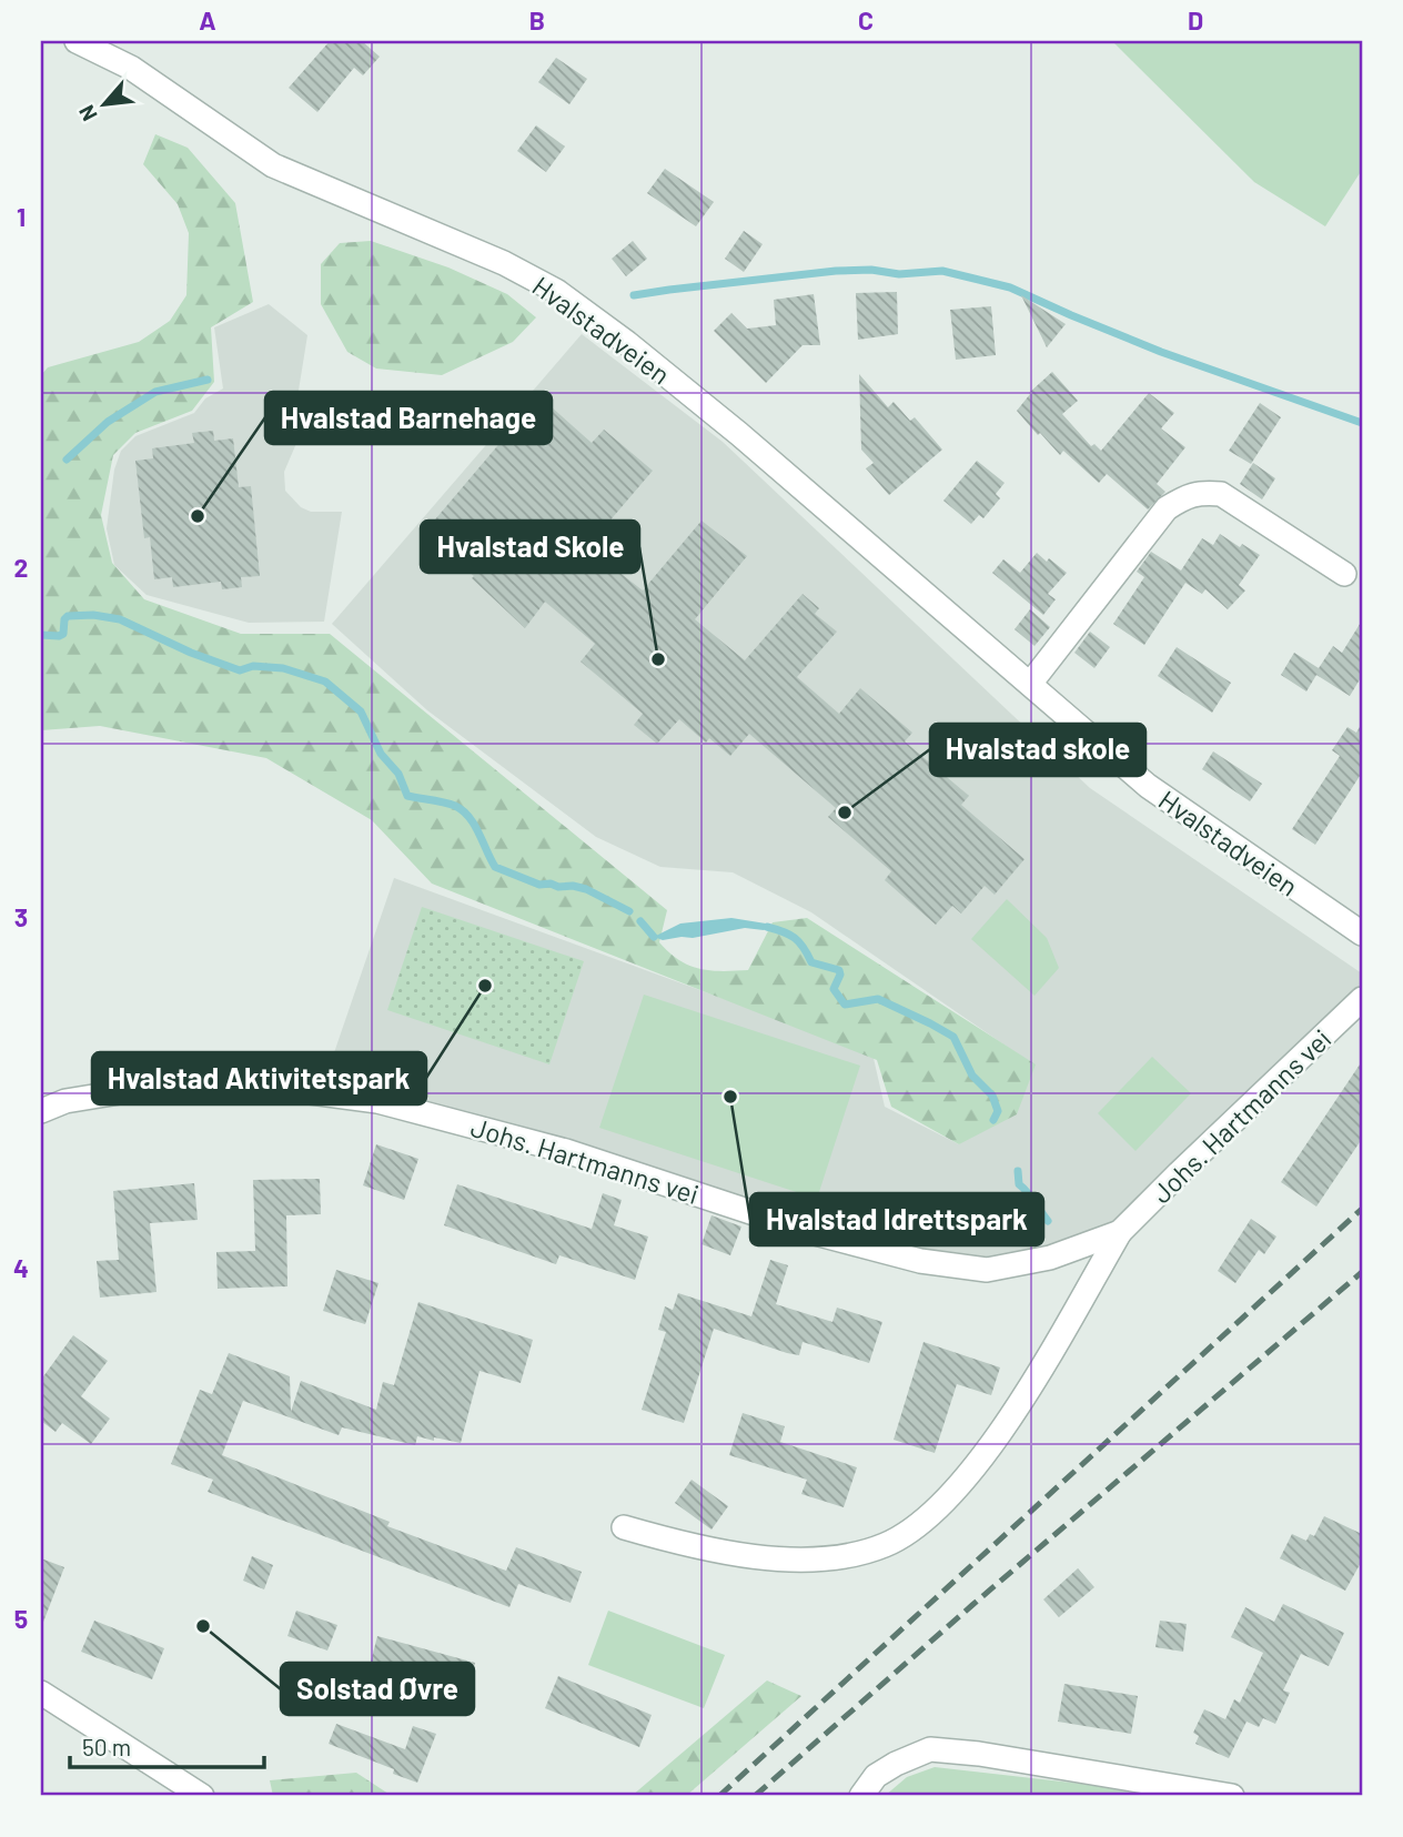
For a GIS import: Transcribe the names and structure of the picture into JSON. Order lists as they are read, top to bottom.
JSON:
{
  "streets": {
    "street": ["Hvalstadveien", "Johs. Hartmanns vei"]
  },
  "places": [
    "Hvalstad Barnehage",
    "Hvalstad Skole",
    "Hvalstad skole",
    "Hvalstad Aktivitetspark",
    "Hvalstad Idrettspark",
    "Solstad Øvre"
  ],
  "scale_bar": "50 m",
  "north": "bottom left",
  "grid": {
    "columns": [
      "A",
      "B",
      "C",
      "D"
    ],
    "rows": [
      "1",
      "2",
      "3",
      "4",
      "5"
    ]
  }
}
